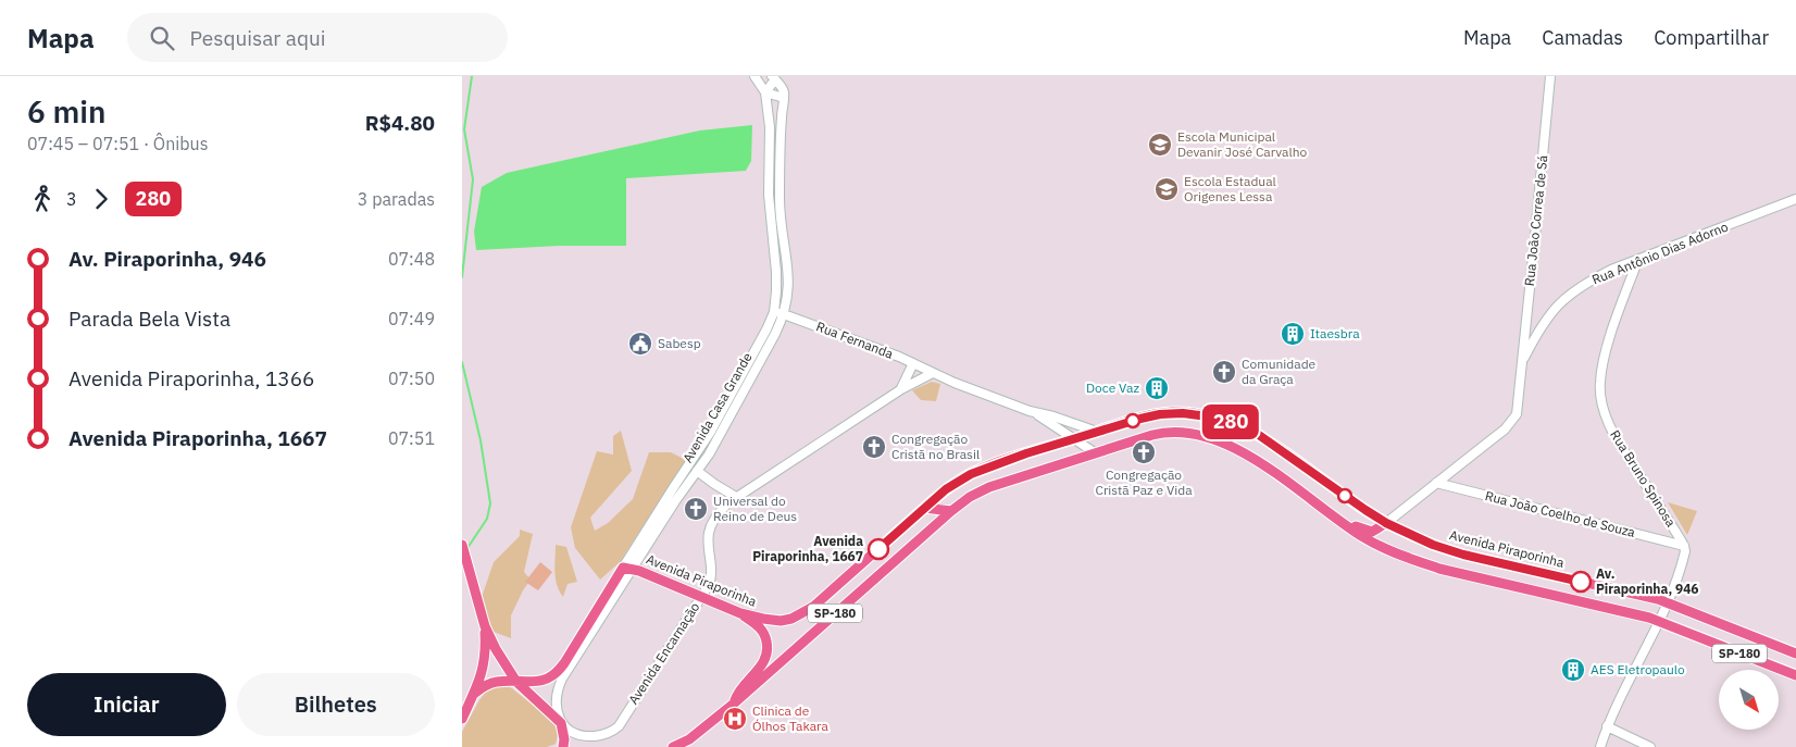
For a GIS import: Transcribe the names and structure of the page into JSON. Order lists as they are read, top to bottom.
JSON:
{
  "streets": {
    "main road": ["Avenida Casa Grande", "Avenida Piraporinha", "SP-180"],
    "street": [
      "Rua João Correa de Sá",
      "Rua Antônio Dias Adorno",
      "Rua Fernanda",
      "Rua Bruno Spinosa",
      "Rua João Coelho de Souza",
      "Avenida Encarnação"
    ]
  },
  "crossings": [
    ["Rua João Correa de Sá", "Rua Antônio Dias Adorno"],
    ["Rua Antônio Dias Adorno", "Rua Bruno Spinosa"],
    ["Rua Antônio Dias Adorno", "Rua João Coelho de Souza"],
    ["Rua Antônio Dias Adorno", "Avenida Piraporinha"],
    ["Rua Fernanda", "Avenida Casa Grande"],
    ["Rua Fernanda", "Avenida Encarnação"],
    ["Avenida Casa Grande", "Avenida Piraporinha"],
    ["Avenida Casa Grande", "Avenida Encarnação"],
    ["Rua Bruno Spinosa", "Rua João Coelho de Souza"],
    ["Avenida Piraporinha", "Avenida Encarnação"]
  ],
  "places": {
    "school or university": ["Escola Municipal Devanir José Carvalho", "Escola Estadual Origenes Lessa"],
    "building": ["Itaesbra", "Doce Vaz", "AES Eletropaulo"],
    "public building": ["Sabesp"],
    "church": [
      "Comunidade da Graça",
      "Congregação Cristã no Brasil",
      "Congregação Cristã Paz e Vida",
      "Universal do Reino de Deus"
    ],
    "other": ["Avenida Piraporinha, 1667", "Av. Piraporinha, 946"],
    "hospital": ["Clinica de Ólhos Takara"]
  },
  "lines": ["bus line 280"],
  "north": "bottom right",
  "page": {
    "header": "Mapa",
    "search": "Pesquisar aqui",
    "nav": ["Mapa", "Camadas", "Compartilhar"],
    "heading": ["6 min", "07:45 – 07:51 · Ônibus", "R$4.80"],
    "on_map": "280",
    "legs": ["3", "280", "3 paradas"],
    "list": [
      {
        "name": "Av. Piraporinha, 946",
        "value": "07:48"
      },
      {
        "name": "Parada Bela Vista",
        "value": "07:49"
      },
      {
        "name": "Avenida Piraporinha, 1366",
        "value": "07:50"
      },
      {
        "name": "Avenida Piraporinha, 1667",
        "value": "07:51"
      }
    ],
    "buttons": ["Iniciar", "Bilhetes"]
  }
}
